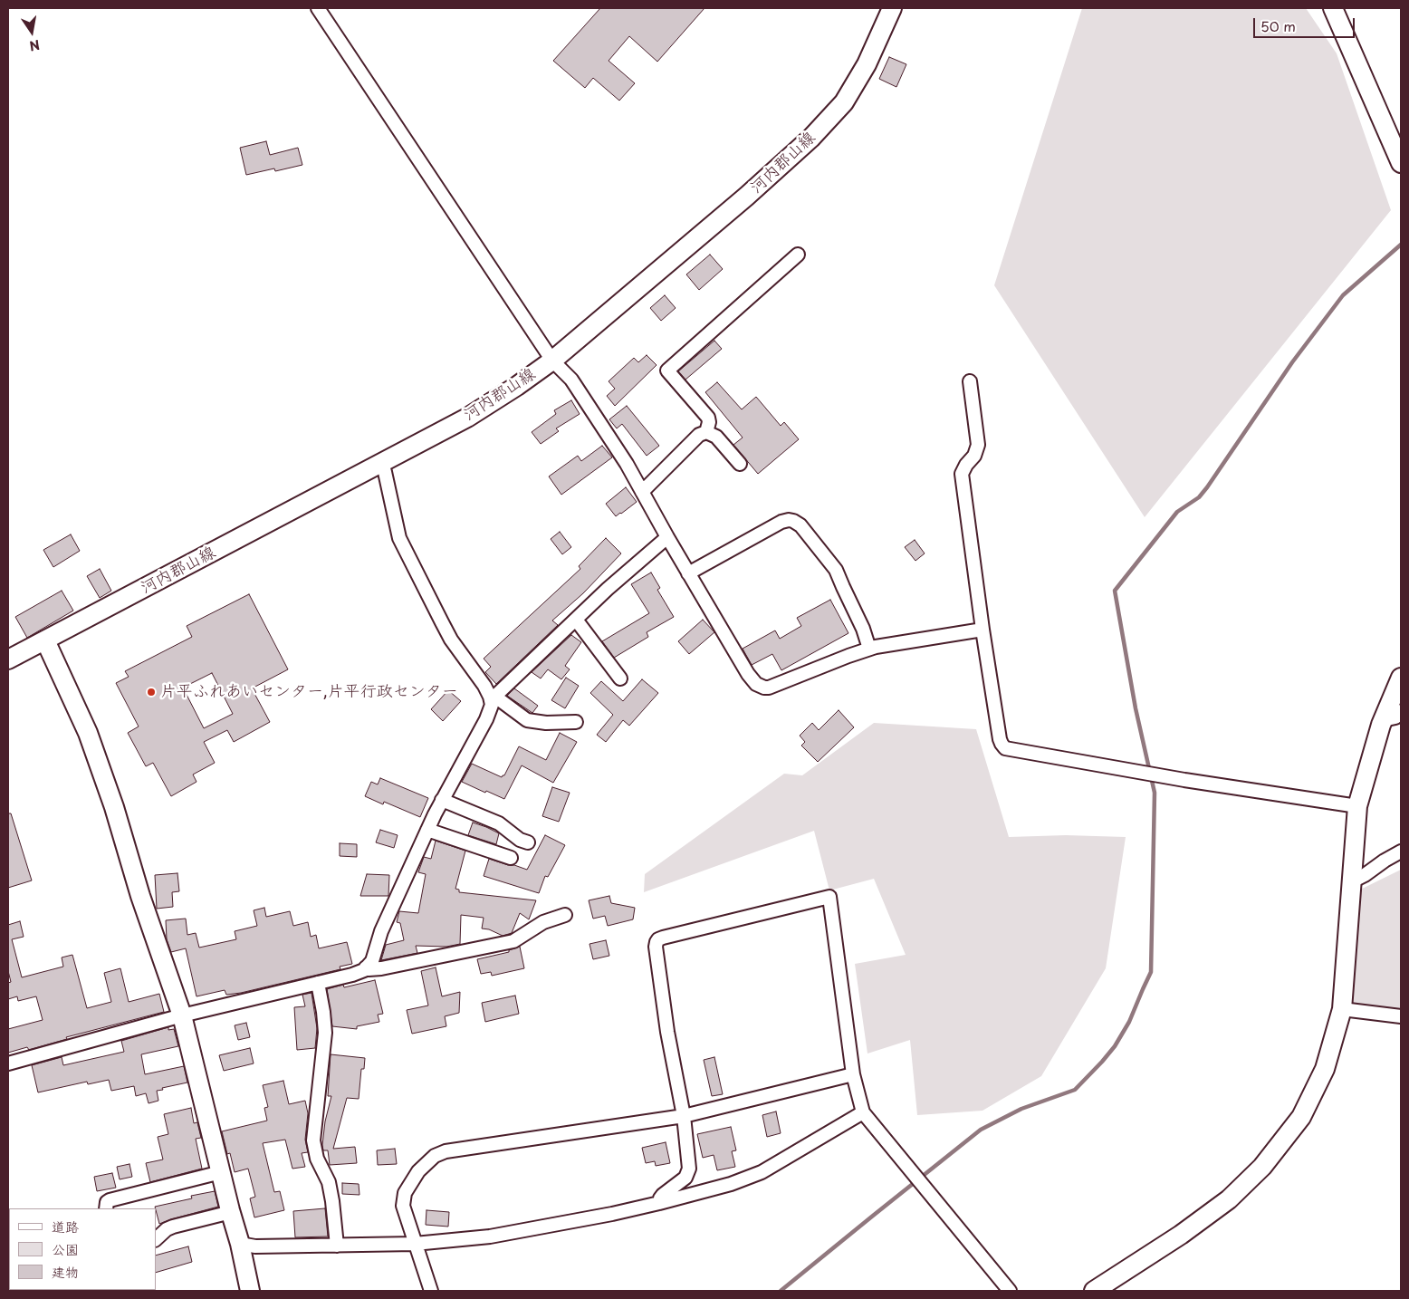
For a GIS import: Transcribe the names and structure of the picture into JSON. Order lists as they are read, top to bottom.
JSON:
{
  "streets": {
    "street": ["河内郡山線"]
  },
  "places": ["片平ふれあいセンター,片平行政センター"],
  "legend": ["道路", "公園", "建物"],
  "scale_bar": "50 m",
  "north": "bottom"
}
